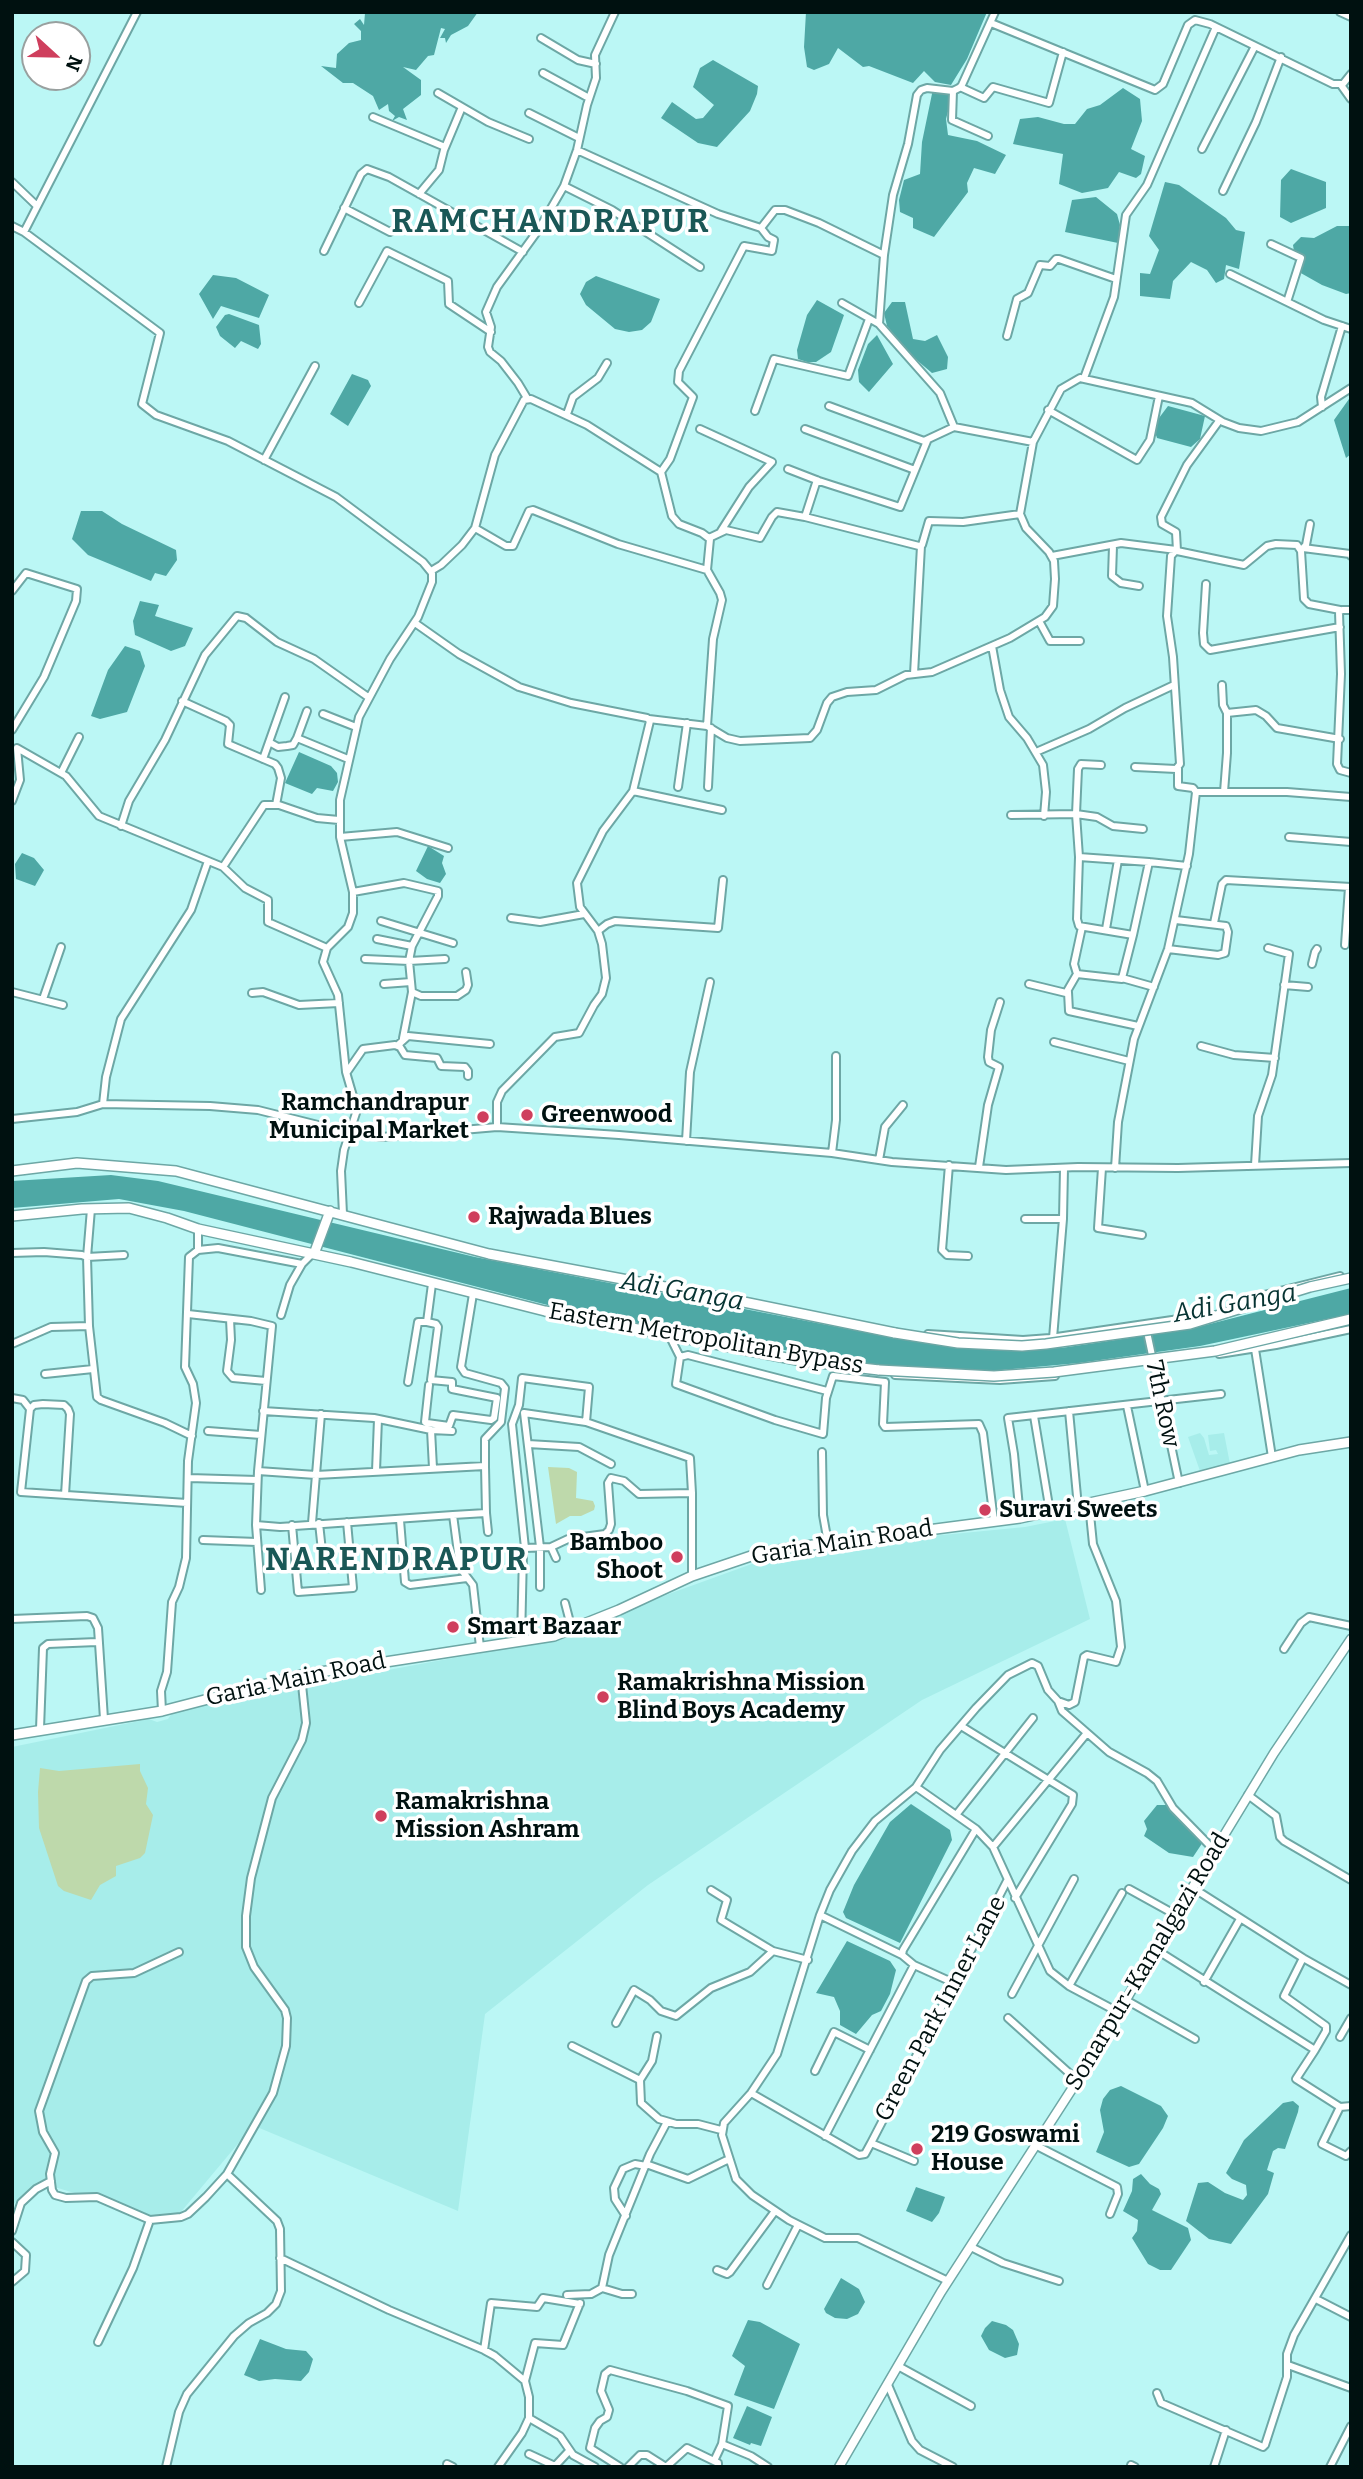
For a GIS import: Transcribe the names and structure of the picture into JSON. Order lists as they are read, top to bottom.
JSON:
{
  "streets": {
    "main road": ["Eastern Metropolitan Bypass", "Garia Main Road", "Sonarpur-Kamalgazi Road"],
    "street": ["7th Row", "Green Park Inner Lane"]
  },
  "crossings": [
    ["7th Row", "Garia Main Road"],
    ["Sonarpur-Kamalgazi Road", "Green Park Inner Lane"]
  ],
  "districts": ["RAMCHANDRAPUR", "NARENDRAPUR"],
  "water": ["Adi Ganga"],
  "places": [
    "Greenwood",
    "Ramchandrapur Municipal Market",
    "Rajwada Blues",
    "Suravi Sweets",
    "Bamboo Shoot",
    "Smart Bazaar",
    "Ramakrishna Mission Blind Boys Academy",
    "Ramakrishna Mission Ashram",
    "219 Goswami House"
  ],
  "north": "right"
}
